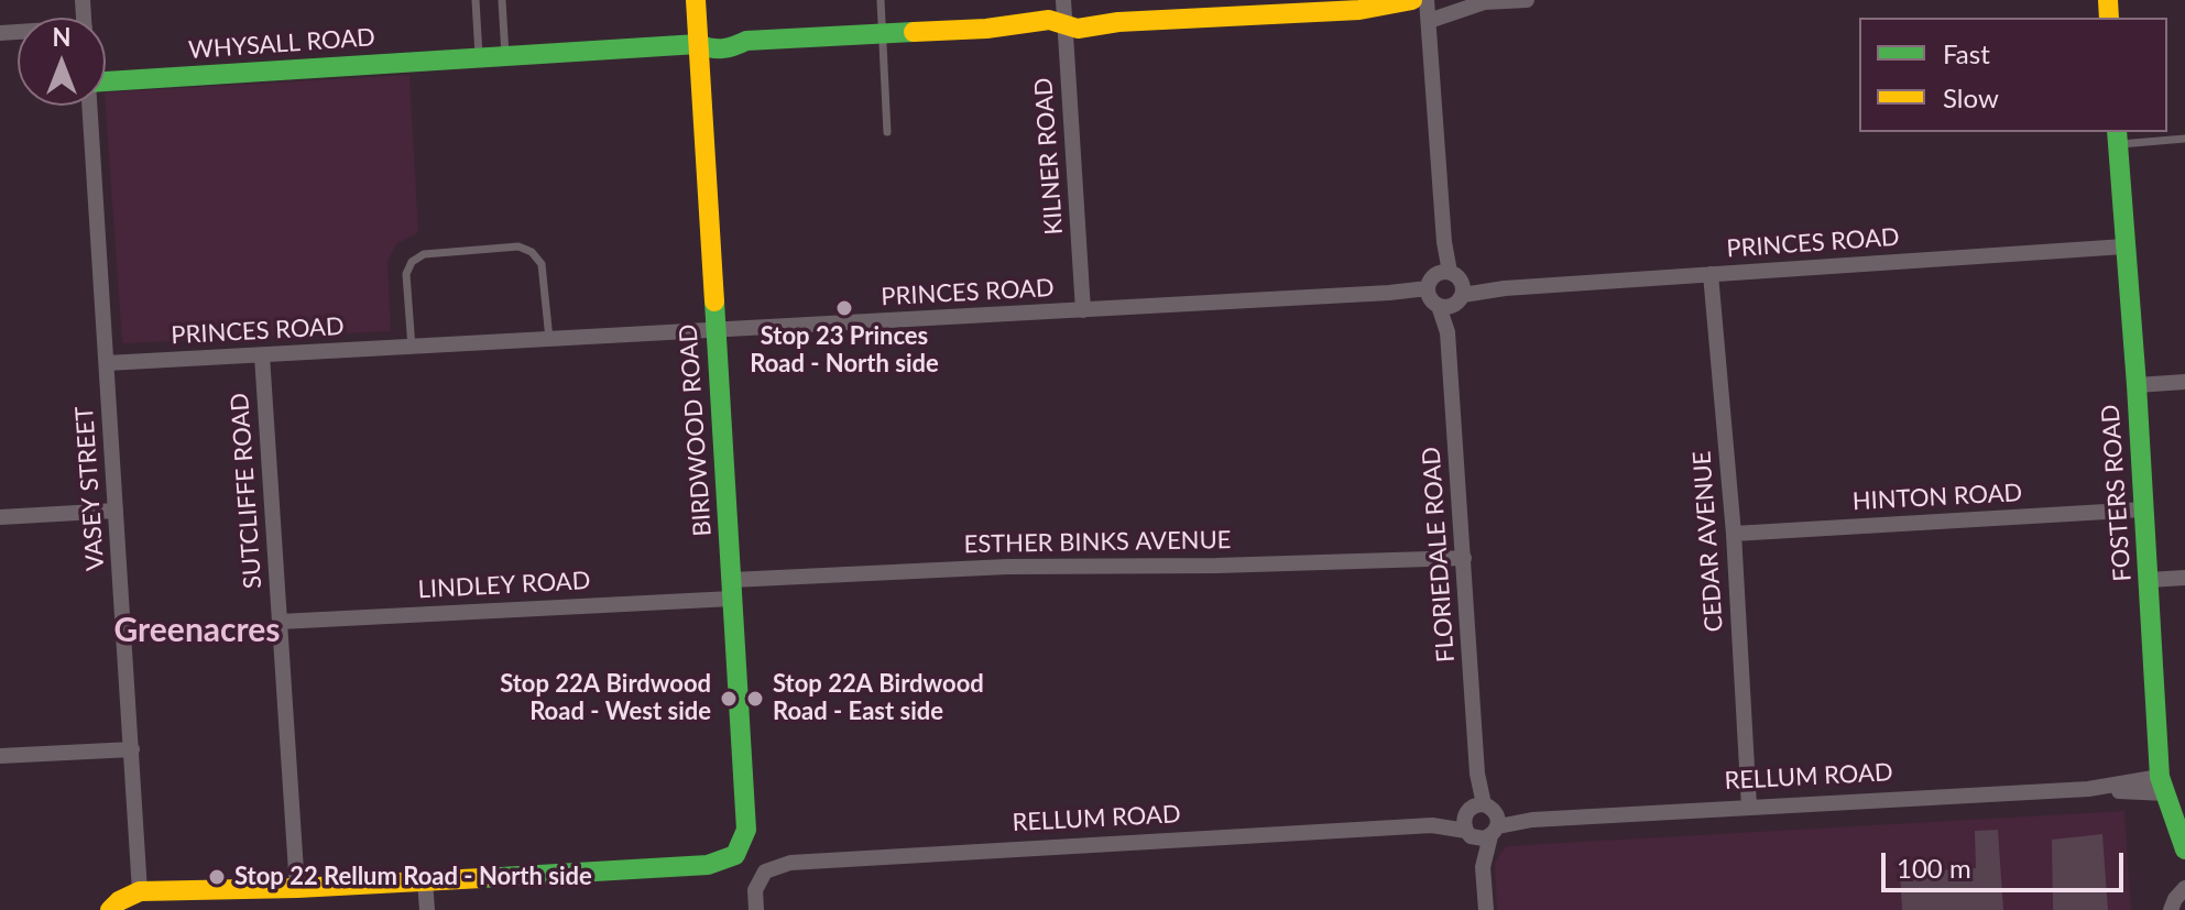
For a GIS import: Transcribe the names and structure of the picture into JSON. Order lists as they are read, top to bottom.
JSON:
{
  "streets": {
    "street": [
      "WHYSALL ROAD",
      "KILNER ROAD",
      "PRINCES ROAD",
      "BIRDWOOD ROAD",
      "VASEY STREET",
      "SUTCLIFFE ROAD",
      "FOSTERS ROAD",
      "HINTON ROAD",
      "CEDAR AVENUE",
      "ESTHER BINKS AVENUE",
      "FLORIEDALE ROAD",
      "LINDLEY ROAD",
      "RELLUM ROAD"
    ]
  },
  "crossings": [
    ["WHYSALL ROAD", "KILNER ROAD"],
    ["WHYSALL ROAD", "BIRDWOOD ROAD"],
    ["KILNER ROAD", "PRINCES ROAD"],
    ["PRINCES ROAD", "BIRDWOOD ROAD"],
    ["PRINCES ROAD", "VASEY STREET"],
    ["PRINCES ROAD", "SUTCLIFFE ROAD"],
    ["PRINCES ROAD", "FOSTERS ROAD"],
    ["PRINCES ROAD", "CEDAR AVENUE"],
    ["PRINCES ROAD", "FLORIEDALE ROAD"],
    ["BIRDWOOD ROAD", "ESTHER BINKS AVENUE"],
    ["BIRDWOOD ROAD", "LINDLEY ROAD"],
    ["SUTCLIFFE ROAD", "LINDLEY ROAD"],
    ["FOSTERS ROAD", "HINTON ROAD"],
    ["FOSTERS ROAD", "RELLUM ROAD"],
    ["HINTON ROAD", "CEDAR AVENUE"],
    ["CEDAR AVENUE", "RELLUM ROAD"],
    ["ESTHER BINKS AVENUE", "FLORIEDALE ROAD"],
    ["ESTHER BINKS AVENUE", "LINDLEY ROAD"],
    ["FLORIEDALE ROAD", "RELLUM ROAD"]
  ],
  "districts": ["Greenacres"],
  "places": [
    "Stop 23 Princes Road - North side",
    "Stop 22A Birdwood Road - West side",
    "Stop 22A Birdwood Road - East side",
    "Stop 22 Rellum Road - North side"
  ],
  "legend": ["Fast", "Slow"],
  "scale_bar": "100 m",
  "north": "top"
}
